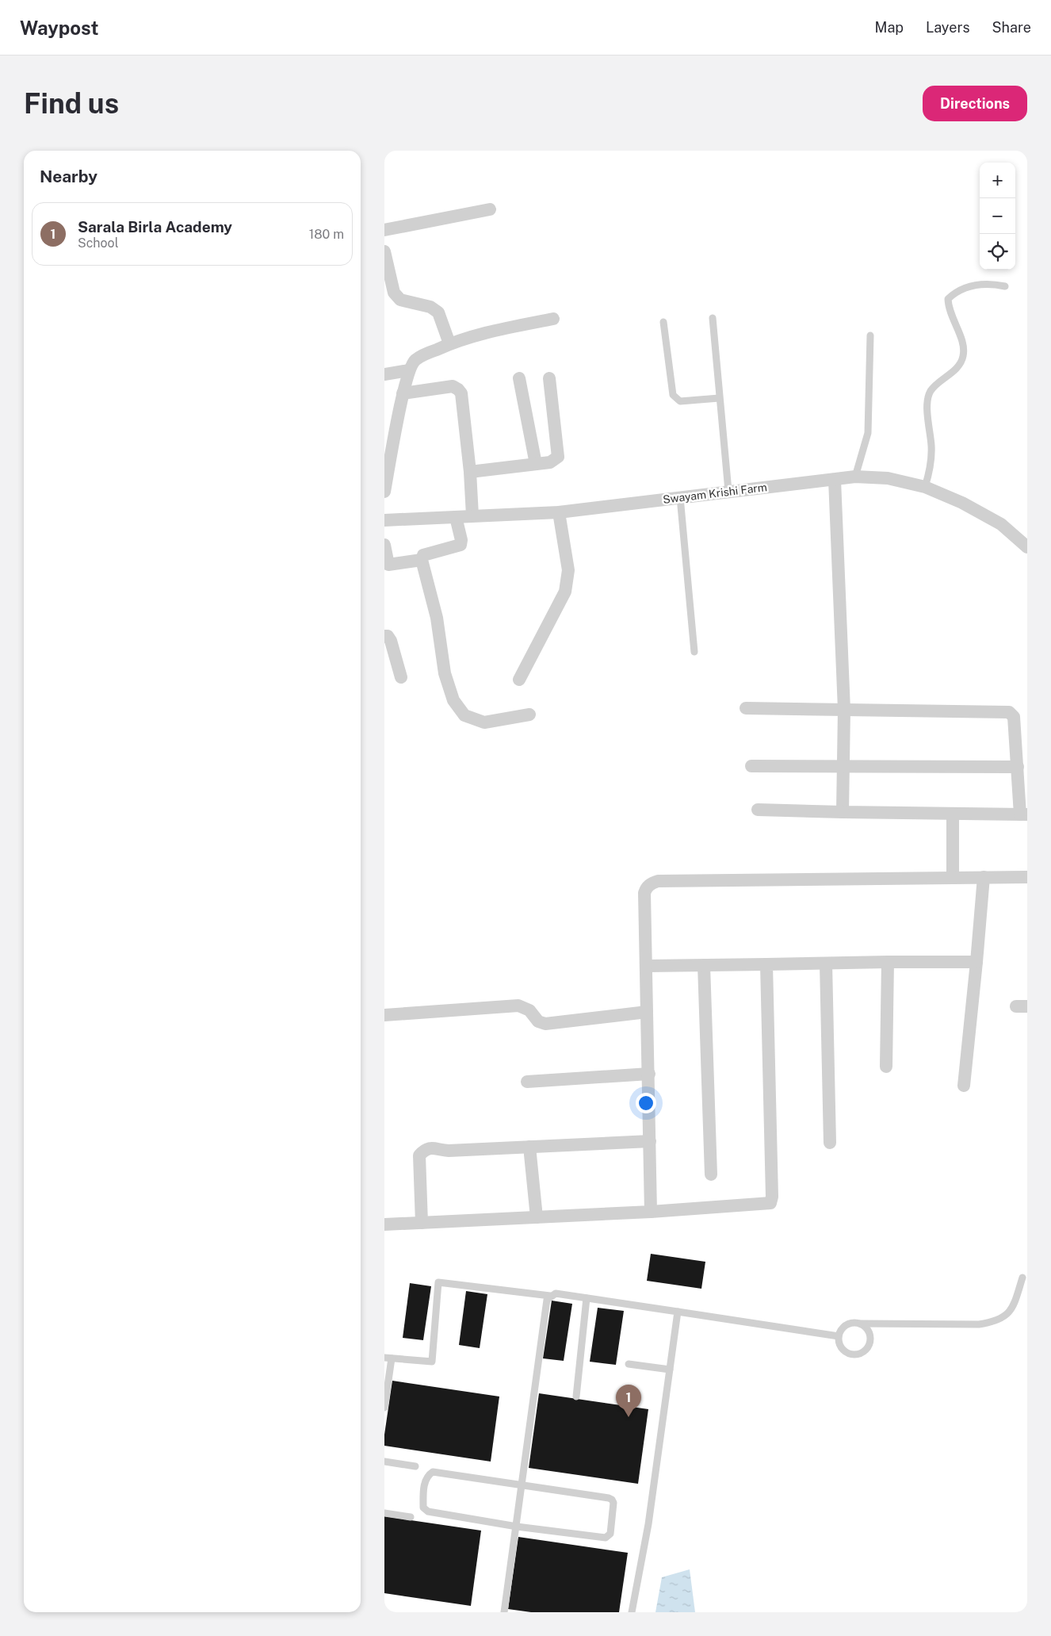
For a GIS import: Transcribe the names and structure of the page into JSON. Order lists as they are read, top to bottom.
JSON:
{
  "streets": {
    "street": ["Swayam Krishi Farm"]
  },
  "page": {
    "header": "Waypost",
    "nav": ["Map", "Layers", "Share"],
    "buttons": "Directions",
    "title": "Find us",
    "heading": "Nearby",
    "map_buttons": ["+", "−"],
    "list": [
      {
        "mark": "1",
        "name": "Sarala Birla Academy",
        "note": "School",
        "value": "180 m"
      }
    ],
    "pins": "1"
  }
}
